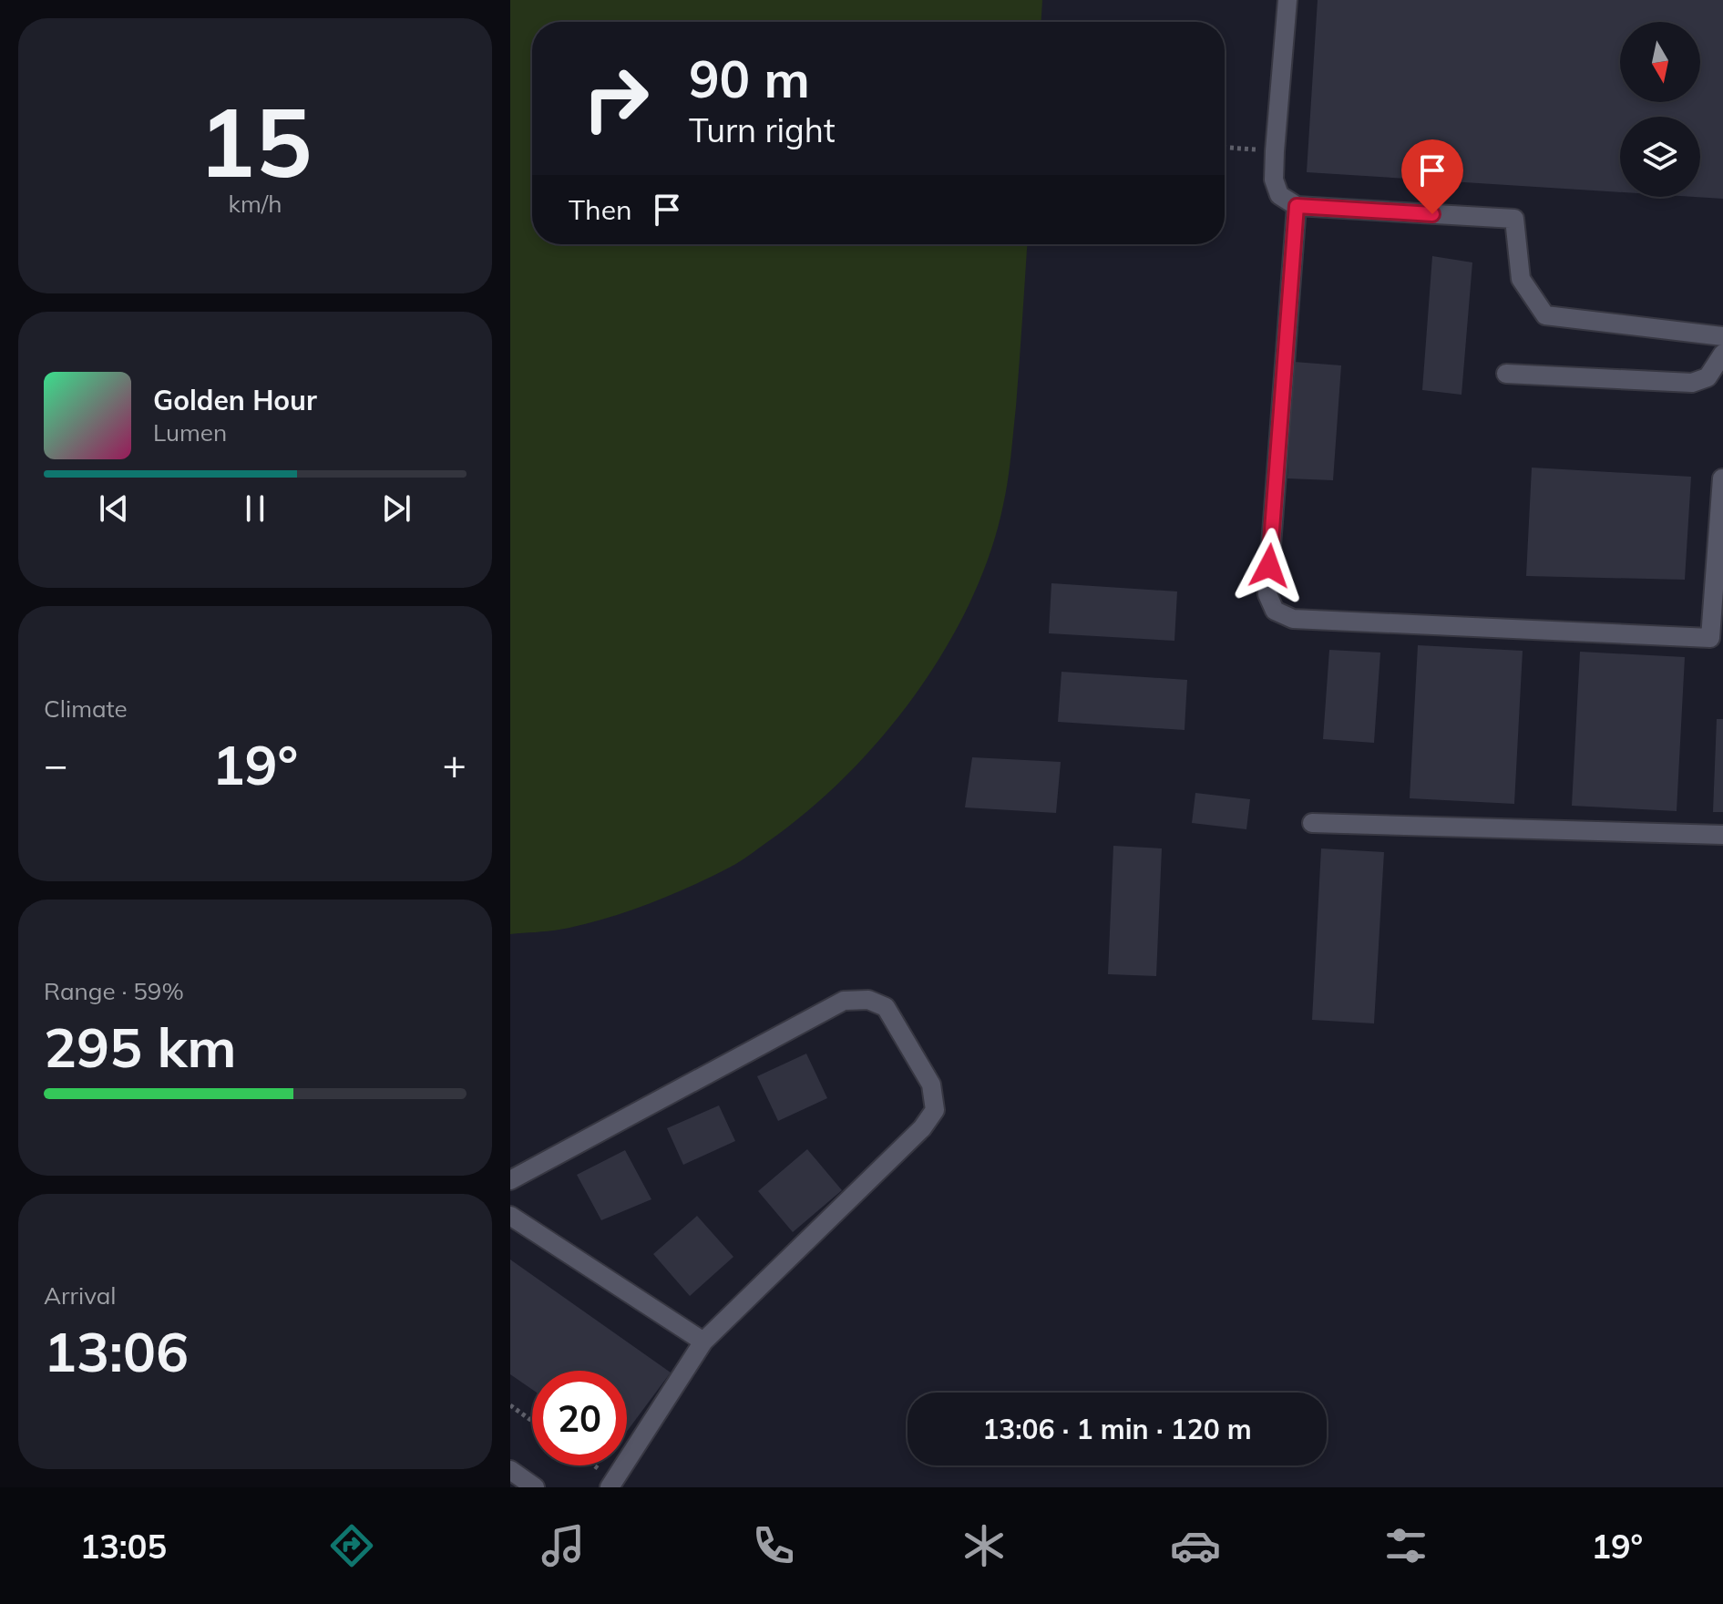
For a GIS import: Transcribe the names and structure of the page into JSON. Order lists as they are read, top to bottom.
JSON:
{
  "north": "bottom",
  "page": {
    "tile": [
      ["15", "km/h"],
      "Climate",
      ["Range · 59%", "295 km"],
      ["Arrival", "13:06"]
    ],
    "turn": ["90 m", "Turn right"],
    "then": "Then",
    "song": ["Golden Hour", "Lumen"],
    "heat": ["−", "19°", "+"],
    "limit": "20",
    "trip": "13:06 · 1 min · 120 m",
    "tabs": ["13:05", "19°"]
  }
}
